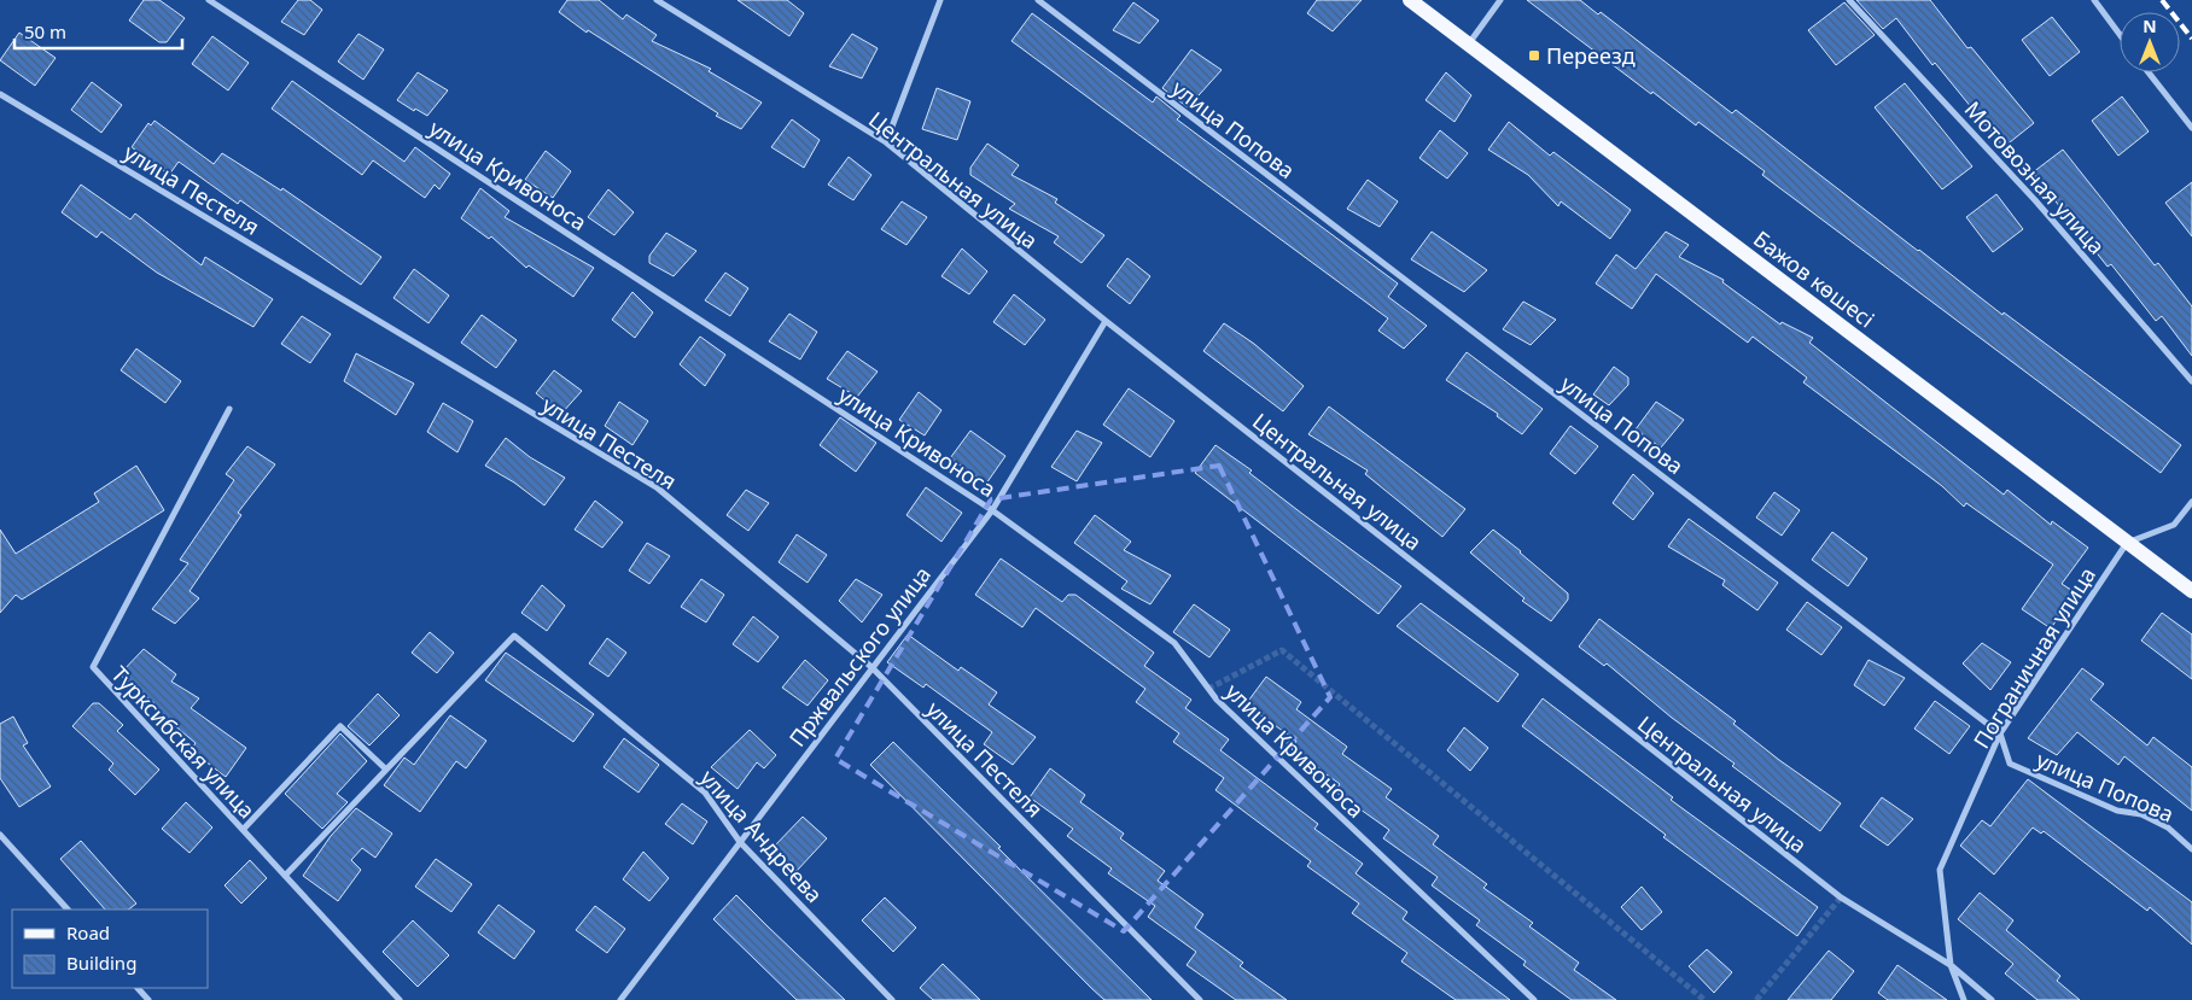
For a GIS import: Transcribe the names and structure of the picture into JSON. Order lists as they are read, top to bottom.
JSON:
{
  "streets": {
    "main road": ["Бажов көшесі"],
    "street": [
      "улица Попова",
      "улица Кривоноса",
      "Мотовозная улица",
      "Центральная улица",
      "улица Пестеля",
      "Пржвальского улица",
      "Пограничная улица",
      "Турксибская улица",
      "улица Андреева"
    ]
  },
  "crossings": [
    ["улица Попова", "Пограничная улица"],
    ["улица Кривоноса", "Пржвальского улица"],
    ["Центральная улица", "Пржвальского улица"],
    ["Центральная улица", "Пограничная улица"],
    ["улица Пестеля", "Пржвальского улица"],
    ["Бажов көшесі", "Пограничная улица"],
    ["Пржвальского улица", "улица Андреева"]
  ],
  "places": {
    "transit": ["Переезд"]
  },
  "legend": ["Road", "Building"],
  "scale_bar": "50 m",
  "north": "top"
}
